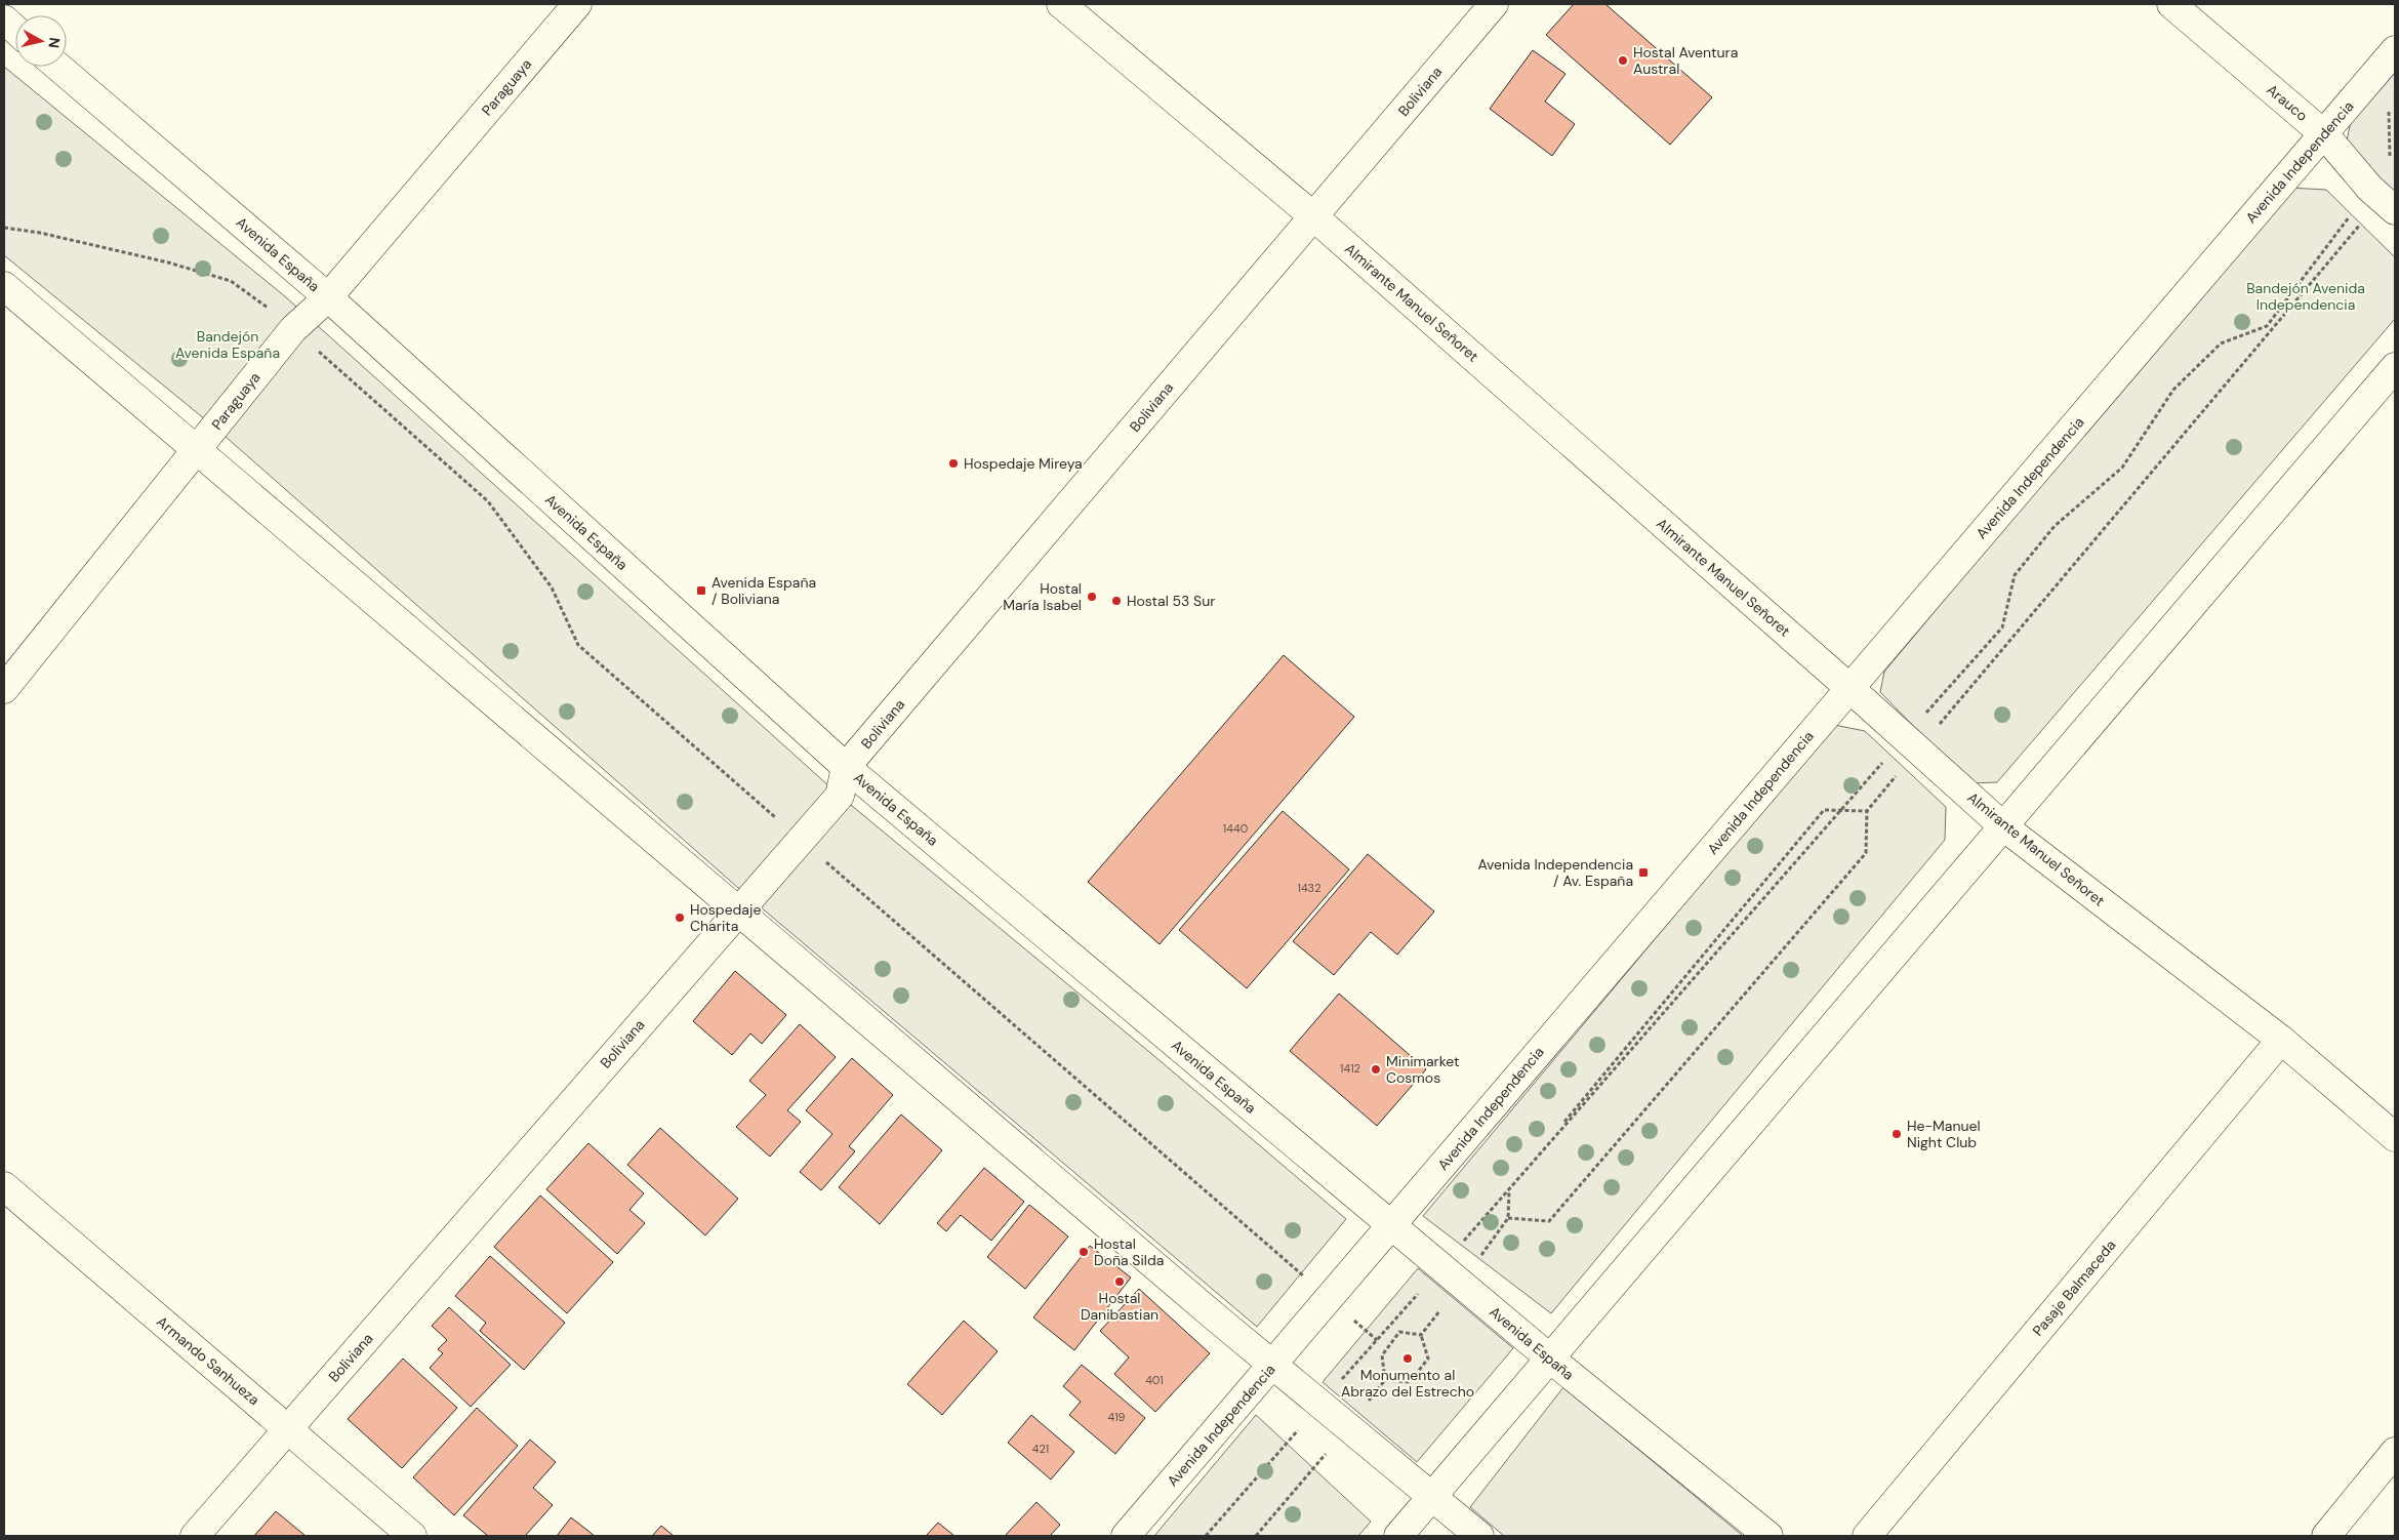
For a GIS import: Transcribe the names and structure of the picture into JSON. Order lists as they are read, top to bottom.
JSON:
{
  "streets": {
    "main road": [
      "Paraguaya",
      "Boliviana",
      "Arauco",
      "Avenida Independencia",
      "Avenida España",
      "Almirante Manuel Señoret",
      "Pasaje Balmaceda",
      "Armando Sanhueza"
    ]
  },
  "crossings": [
    ["Paraguaya", "Avenida España"],
    ["Boliviana", "Avenida España"],
    ["Boliviana", "Almirante Manuel Señoret"],
    ["Boliviana", "Armando Sanhueza"],
    ["Arauco", "Avenida Independencia"],
    ["Avenida Independencia", "Avenida España"],
    ["Avenida Independencia", "Almirante Manuel Señoret"],
    ["Almirante Manuel Señoret", "Pasaje Balmaceda"]
  ],
  "parks": ["Bandejón Avenida Independencia", "Bandejón Avenida España"],
  "places": {
    "other": [
      "Hostal Aventura Austral",
      "Hospedaje Mireya",
      "Hostal María Isabel",
      "Hostal 53 Sur",
      "Hospedaje Charita",
      "Minimarket Cosmos",
      "He-Manuel Night Club",
      "Hostal Doña Silda",
      "Hostal Danibastian",
      "Monumento al Abrazo del Estrecho"
    ],
    "transit": ["Avenida España / Boliviana", "Avenida Independencia / Av. España"]
  },
  "house_numbers": [
    "1440",
    "1432",
    "1412",
    "401",
    "419",
    "421"
  ],
  "north": "right"
}
